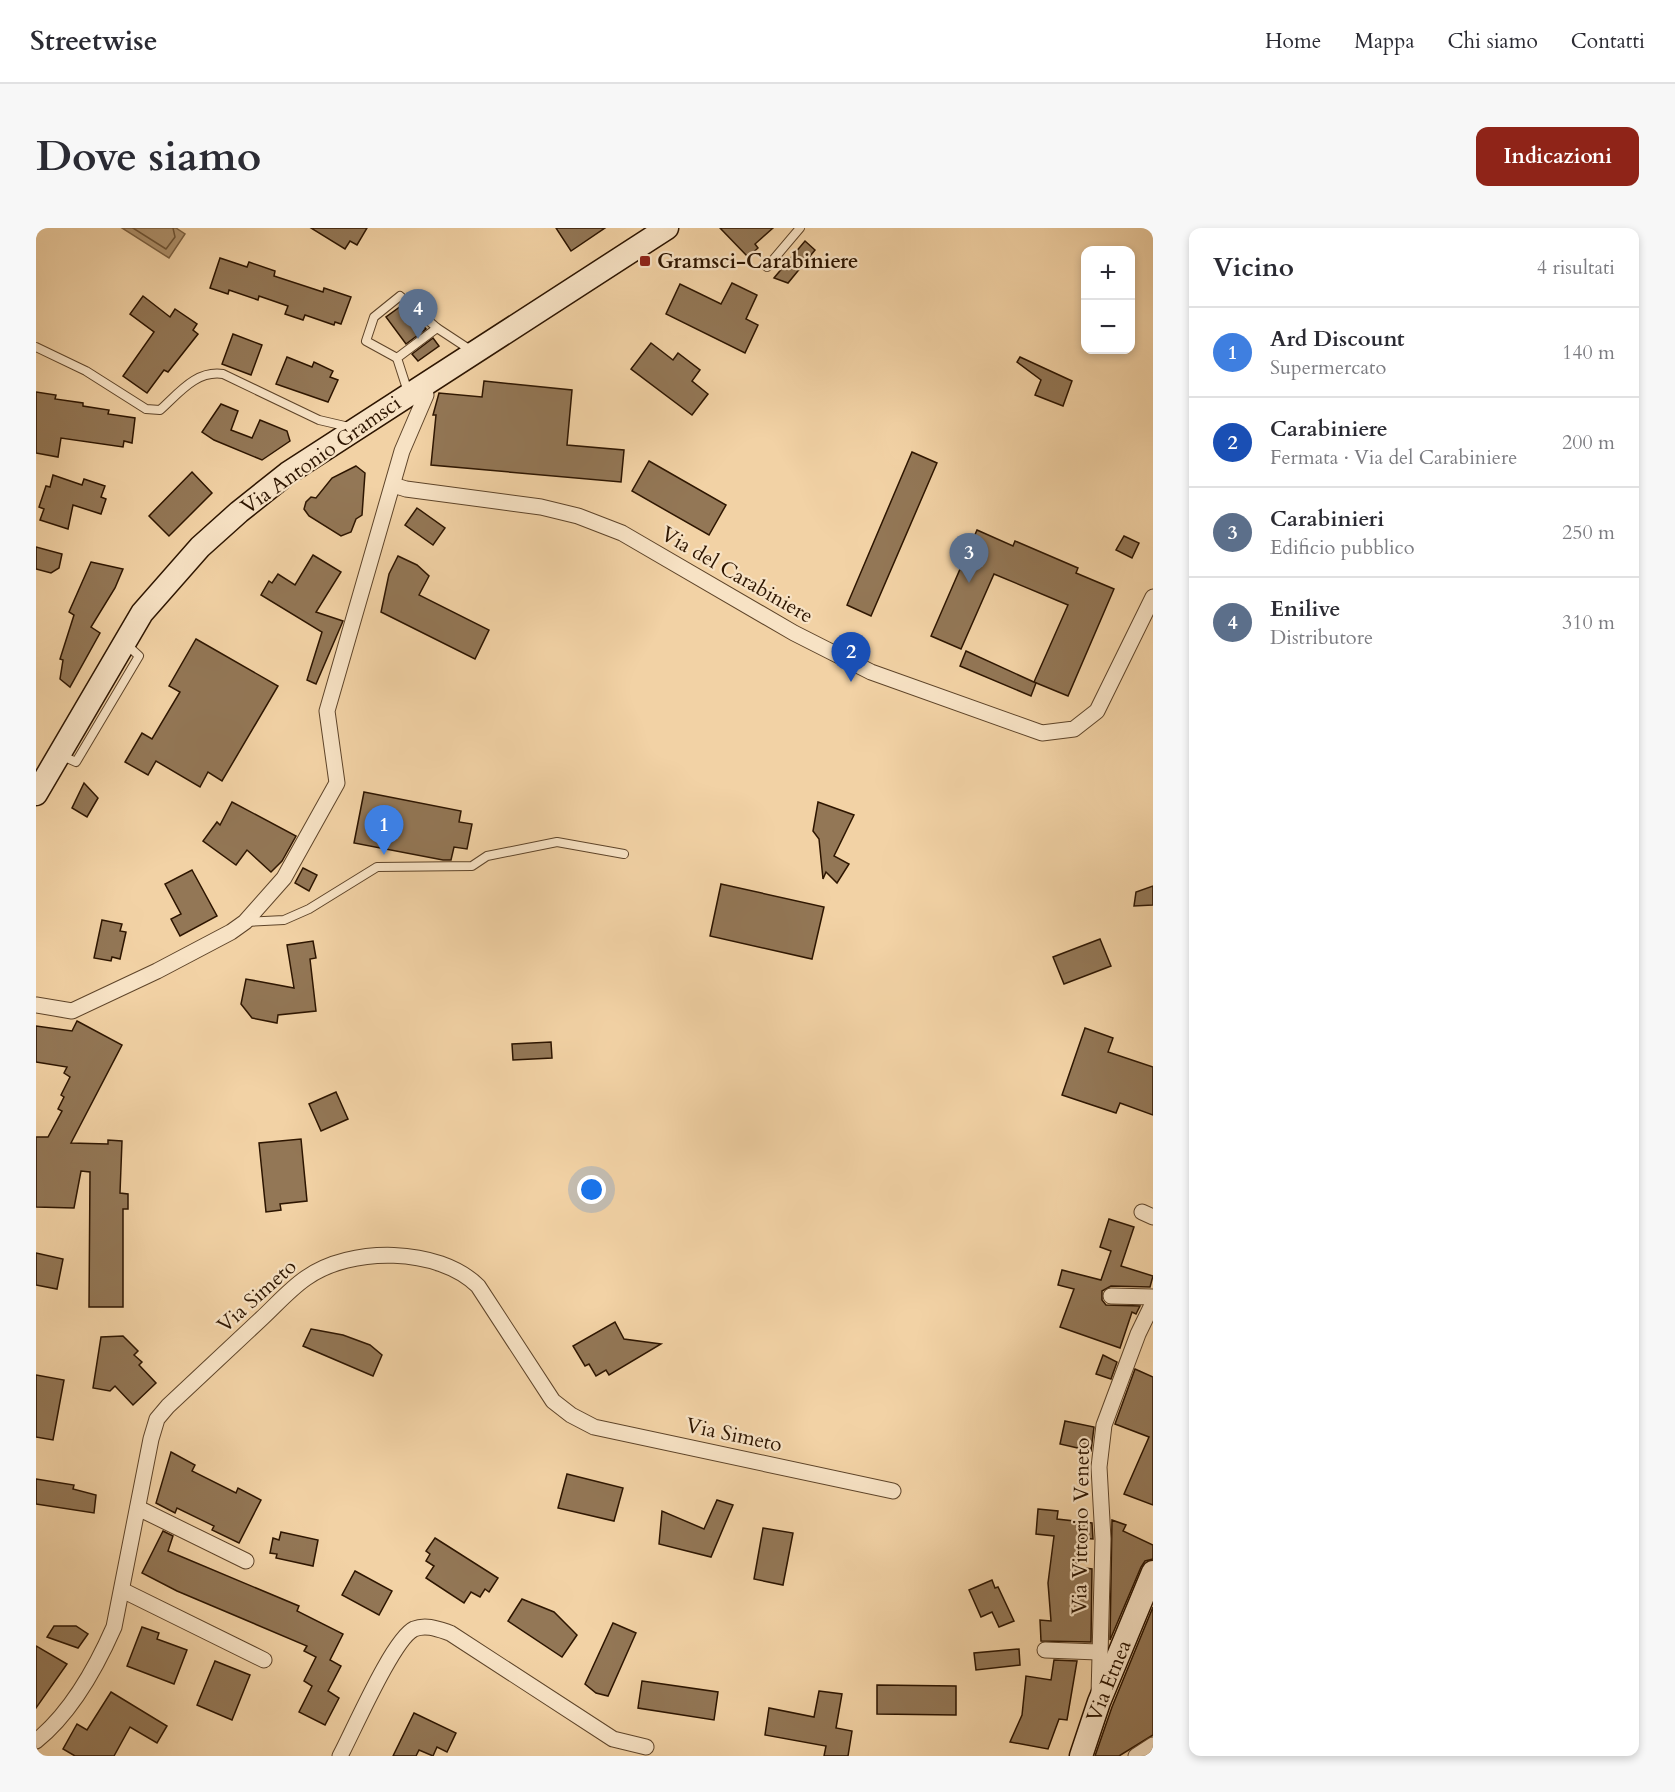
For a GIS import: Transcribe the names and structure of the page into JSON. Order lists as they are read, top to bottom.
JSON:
{
  "streets": {
    "main road": ["Via Antonio Gramsci", "Via Etnea"],
    "street": ["Via del Carabiniere", "Via Simeto", "Via Vittorio Veneto"]
  },
  "crossings": [
    ["Via Vittorio Veneto", "Via Etnea"]
  ],
  "places": {
    "transit": ["Gramsci-Carabiniere"]
  },
  "page": {
    "header": "Streetwise",
    "nav": [
      "Home",
      "Mappa",
      "Chi siamo",
      "Contatti"
    ],
    "buttons": "Indicazioni",
    "title": "Dove siamo",
    "heading": ["Vicino", "4 risultati"],
    "map_buttons": ["+", "−"],
    "pins": [
      "4",
      "3",
      "2",
      "1"
    ],
    "list": [
      {
        "mark": "1",
        "name": "Ard Discount",
        "note": "Supermercato",
        "value": "140 m"
      },
      {
        "mark": "2",
        "name": "Carabiniere",
        "note": "Fermata · Via del Carabiniere",
        "value": "200 m"
      },
      {
        "mark": "3",
        "name": "Carabinieri",
        "note": "Edificio pubblico",
        "value": "250 m"
      },
      {
        "mark": "4",
        "name": "Enilive",
        "note": "Distributore",
        "value": "310 m"
      }
    ]
  }
}
